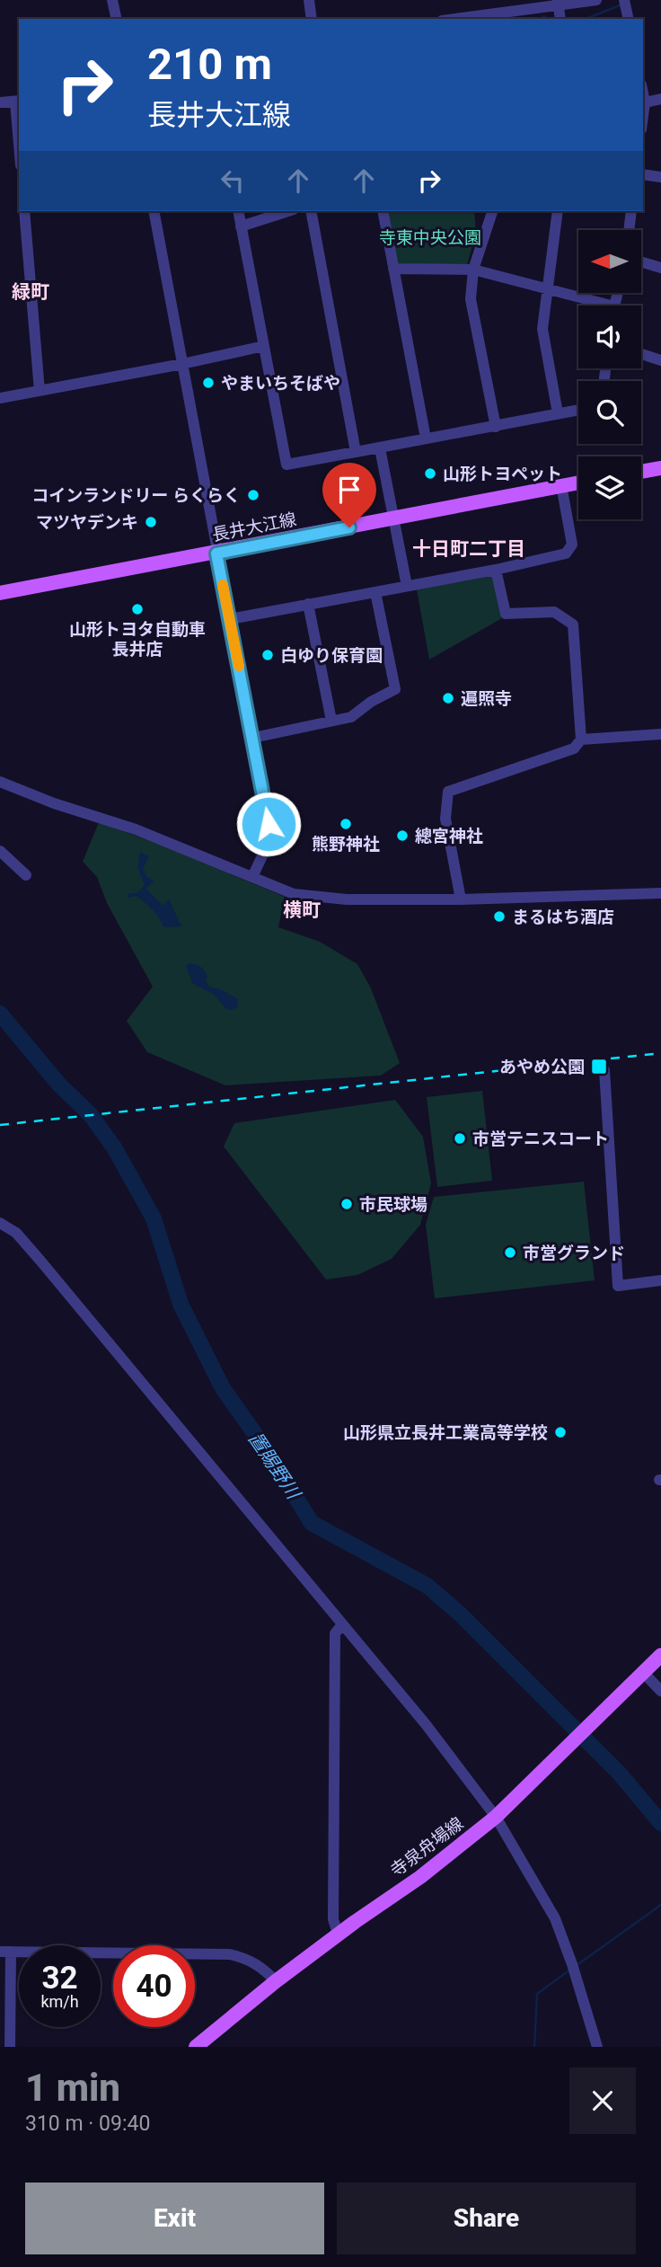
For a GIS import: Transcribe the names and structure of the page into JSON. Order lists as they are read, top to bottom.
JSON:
{
  "streets": {
    "main road": ["長井大江線", "寺泉舟場線"]
  },
  "districts": ["緑町", "十日町二丁目", "横町"],
  "water": ["置賜野川"],
  "parks": ["寺東中央公園"],
  "places": {
    "other": [
      "やまいちそばや",
      "山形トヨペット",
      "コインランドリー らくらく",
      "マツヤデンキ",
      "山形トヨタ自動車 長井店",
      "白ゆり保育園",
      "遍照寺",
      "熊野神社",
      "總宮神社",
      "まるはち酒店",
      "市営テニスコート",
      "市民球場",
      "市営グランド",
      "山形県立長井工業高等学校"
    ],
    "transit": ["あやめ公園"]
  },
  "north": "left",
  "page": {
    "turn": ["210 m", "長井大江線"],
    "speed": "32 km/h",
    "limit": "40",
    "heading": ["1 min", "310 m · 09:40"],
    "buttons": ["Exit", "Share"]
  }
}
